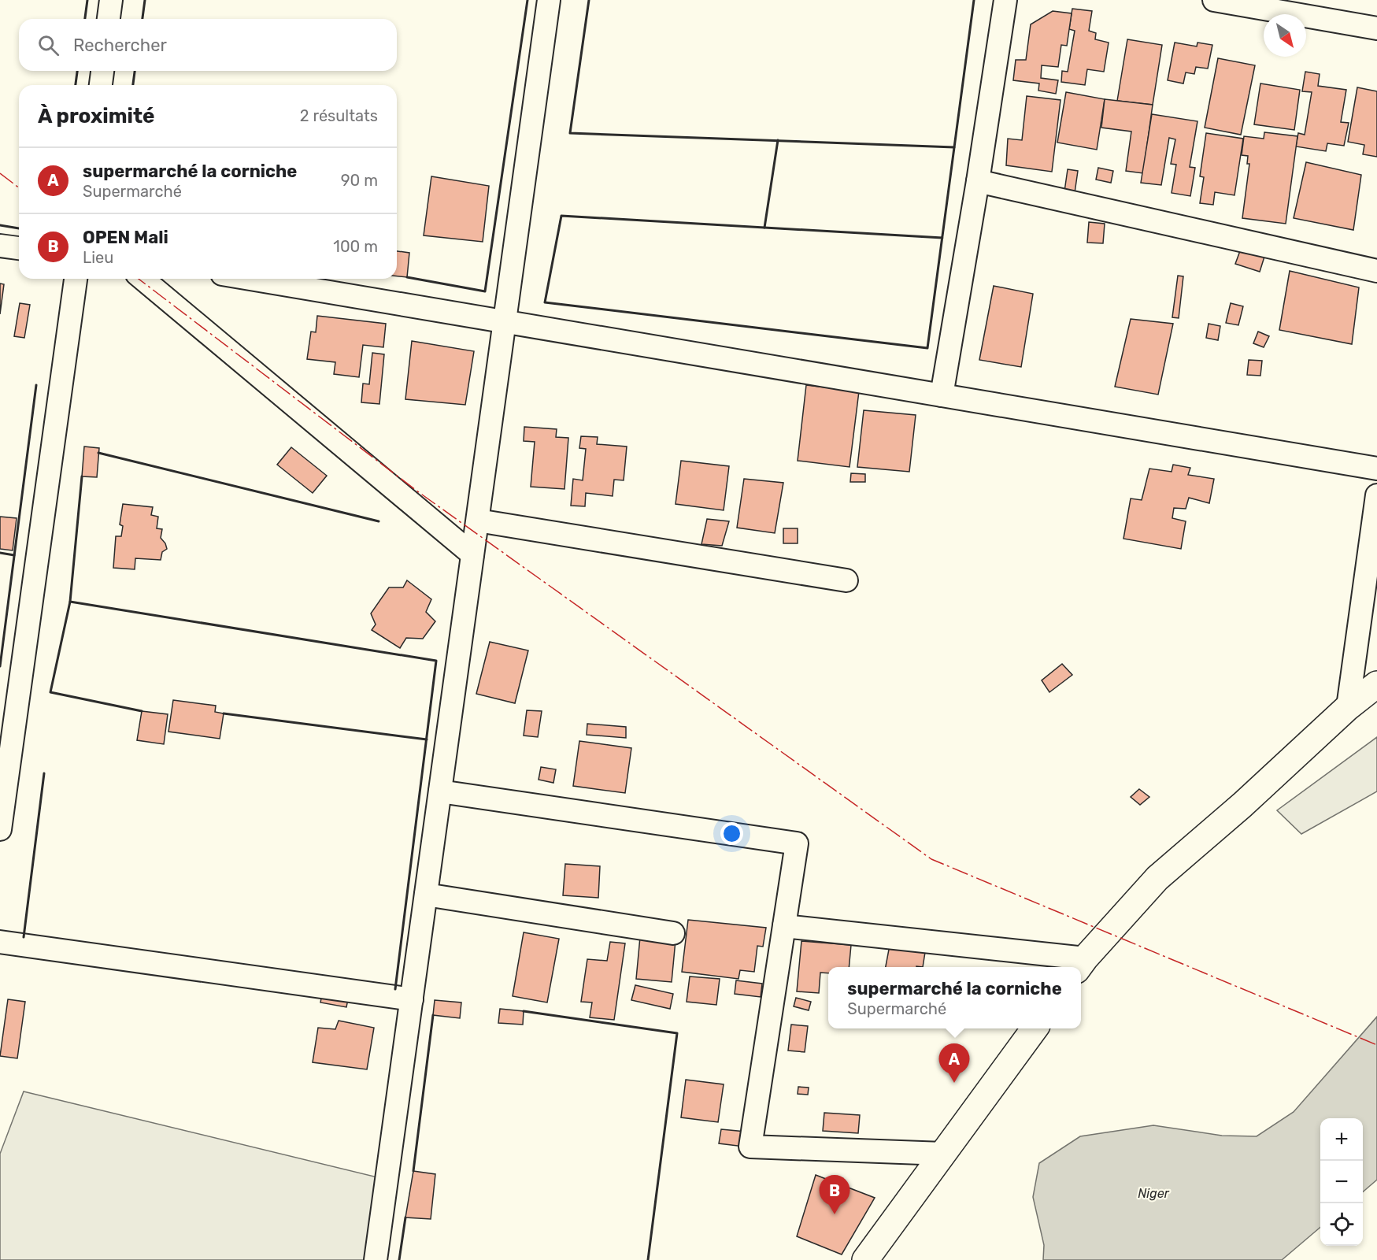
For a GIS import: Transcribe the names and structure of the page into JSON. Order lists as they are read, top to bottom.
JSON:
{
  "water": ["Niger"],
  "north": "bottom right",
  "page": {
    "search": "Rechercher",
    "heading": ["À proximité", "2 résultats"],
    "list": [
      {
        "mark": "A",
        "name": "supermarché la corniche",
        "note": "Supermarché",
        "value": "90 m"
      },
      {
        "mark": "B",
        "name": "OPEN Mali",
        "note": "Lieu",
        "value": "100 m"
      }
    ],
    "popup": ["supermarché la corniche", "Supermarché"],
    "pins": ["A", "B"],
    "map_buttons": ["+", "−"]
  }
}
